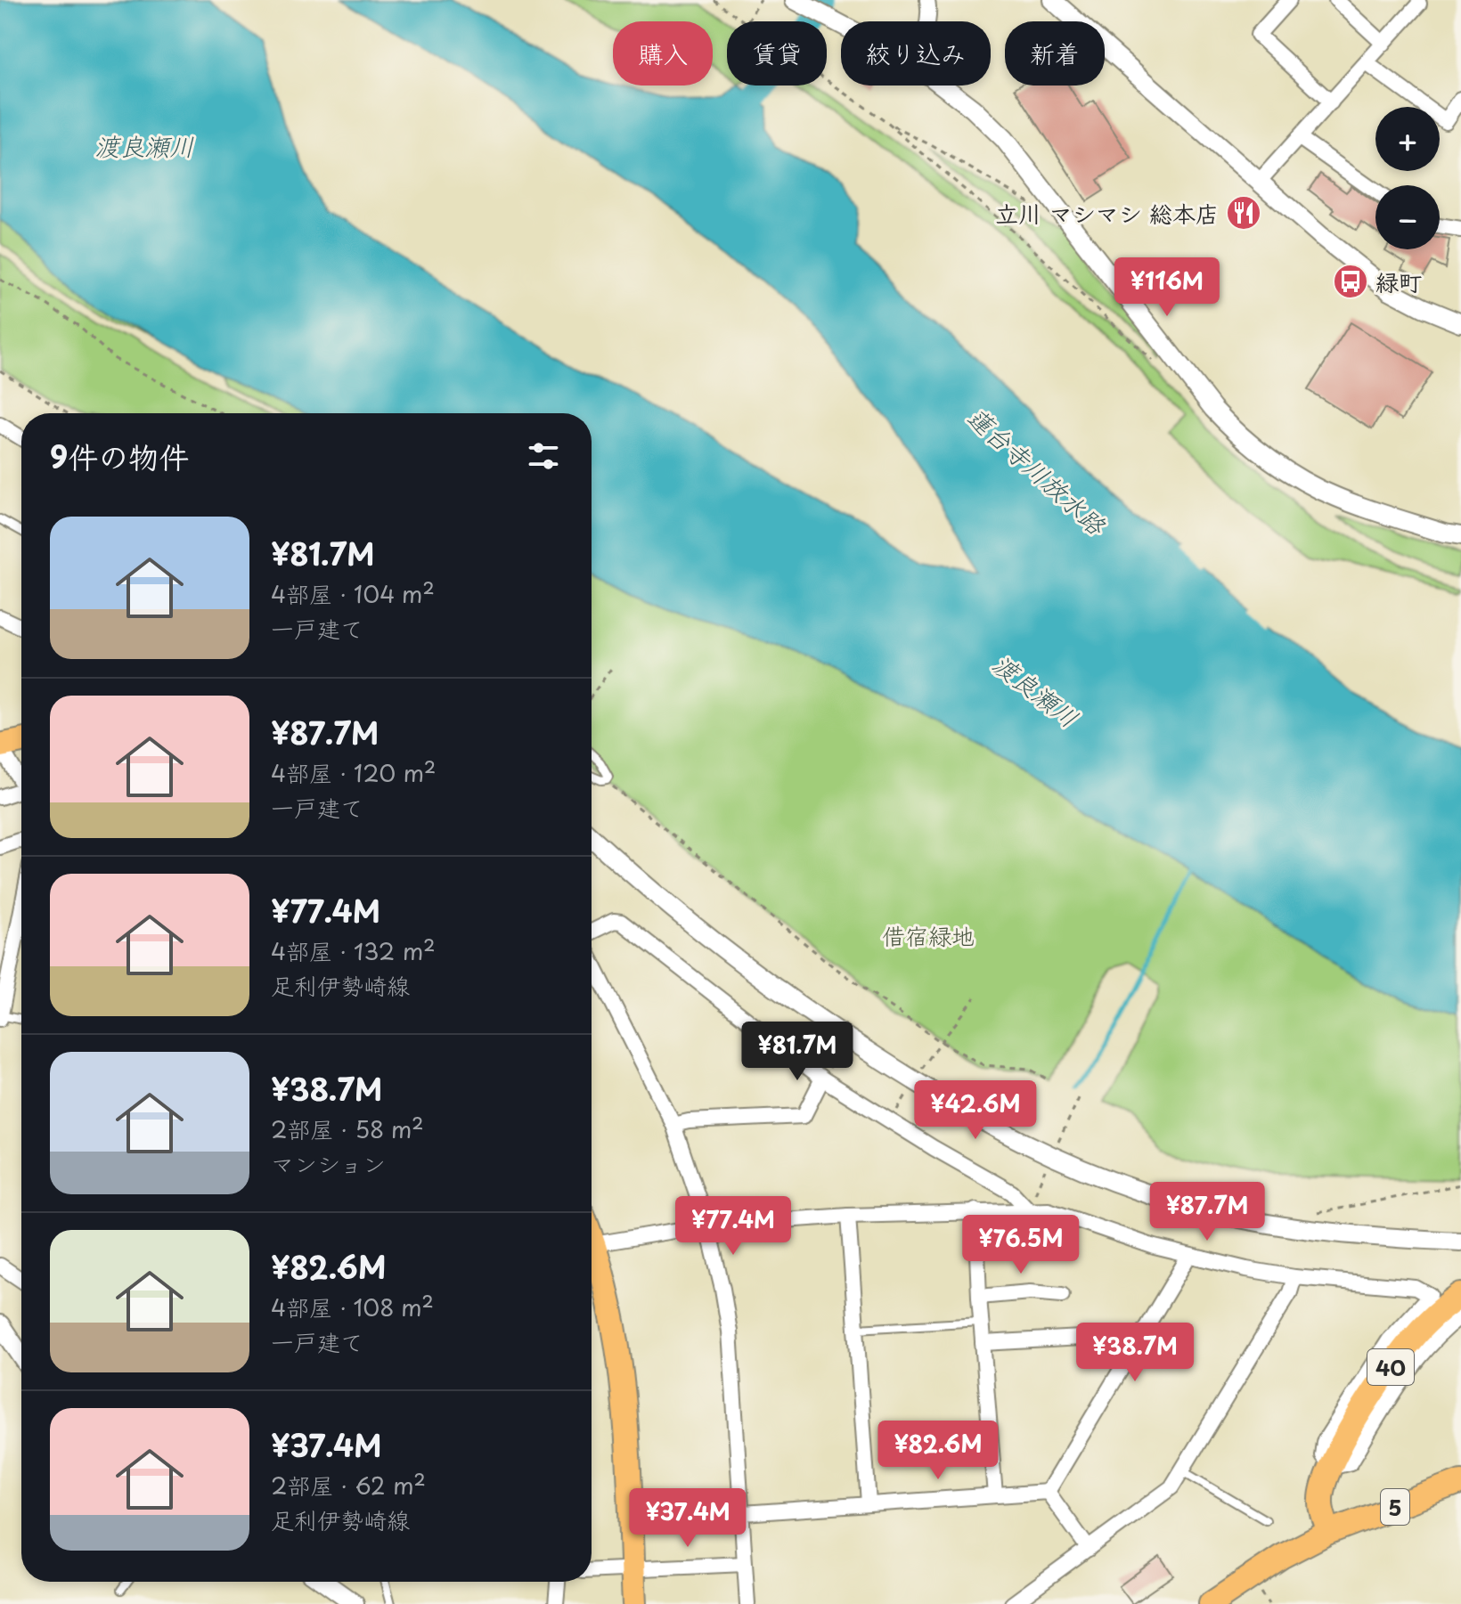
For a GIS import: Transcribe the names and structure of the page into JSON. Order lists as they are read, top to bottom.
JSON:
{
  "streets": {
    "main road": ["40", "5"]
  },
  "crossings": [
    ["40", "5"]
  ],
  "water": ["渡良瀬川", "蓮台寺川放水路"],
  "parks": ["借宿緑地"],
  "places": {
    "restaurant": ["立川 マシマシ 総本店"],
    "bus stop": ["緑町"]
  },
  "page": {
    "chip": [
      "購入",
      "賃貸",
      "絞り込み",
      "新着"
    ],
    "map_buttons": ["+", "−"],
    "price": [
      "¥116M",
      "¥81.7M",
      "¥42.6M",
      "¥87.7M",
      "¥77.4M",
      "¥76.5M",
      "¥38.7M",
      "¥82.6M",
      "¥37.4M"
    ],
    "heading": "9件の物件",
    "list": [
      {
        "name": "¥81.7M",
        "note": "4部屋 · 104 m² · 一戸建て"
      },
      {
        "name": "¥87.7M",
        "note": "4部屋 · 120 m² · 一戸建て"
      },
      {
        "name": "¥77.4M",
        "note": "4部屋 · 132 m² · 足利伊勢崎線"
      },
      {
        "name": "¥38.7M",
        "note": "2部屋 · 58 m² · マンション"
      },
      {
        "name": "¥82.6M",
        "note": "4部屋 · 108 m² · 一戸建て"
      },
      {
        "name": "¥37.4M",
        "note": "2部屋 · 62 m² · 足利伊勢崎線"
      }
    ]
  }
}
